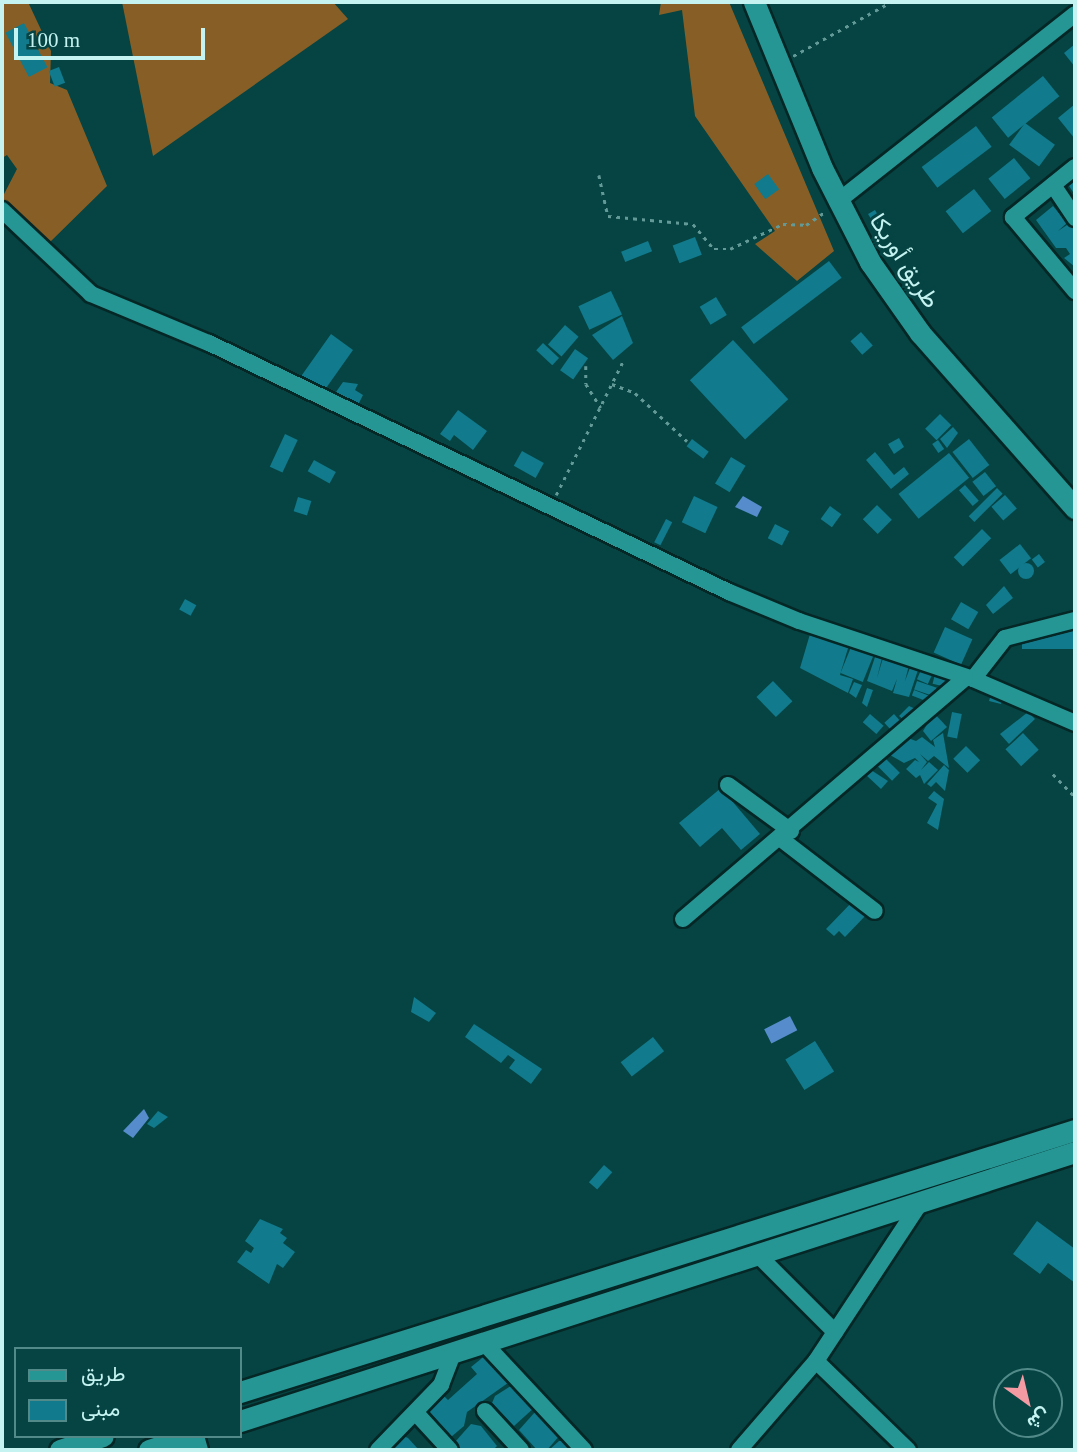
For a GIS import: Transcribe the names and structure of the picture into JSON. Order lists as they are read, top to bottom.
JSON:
{
  "streets": {
    "street": ["طريق أوريكا"]
  },
  "legend": ["طريق", "مبنى"],
  "scale_bar": "100 m",
  "north": "bottom right"
}
